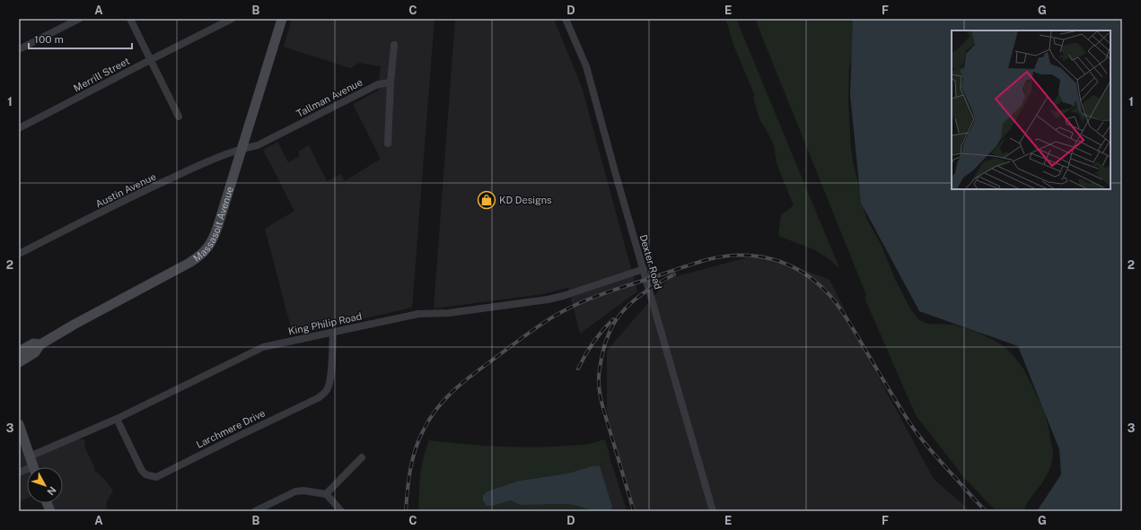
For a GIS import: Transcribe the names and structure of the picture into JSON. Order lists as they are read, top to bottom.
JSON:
{
  "streets": {
    "main road": ["Massasoit Avenue"],
    "street": [
      "Merrill Street",
      "Tallman Avenue",
      "Austin Avenue",
      "Dexter Road",
      "King Philip Road",
      "Larchmere Drive"
    ]
  },
  "crossings": [
    ["Tallman Avenue", "Austin Avenue"],
    ["Tallman Avenue", "Massasoit Avenue"],
    ["Austin Avenue", "Massasoit Avenue"],
    ["Dexter Road", "King Philip Road"],
    ["King Philip Road", "Larchmere Drive"]
  ],
  "places": {
    "shop": ["KD Designs"]
  },
  "scale_bar": "100 m",
  "north": "bottom right",
  "grid": {
    "columns": [
      "A",
      "B",
      "C",
      "D",
      "E",
      "F",
      "G"
    ],
    "rows": ["1", "2", "3"]
  }
}
